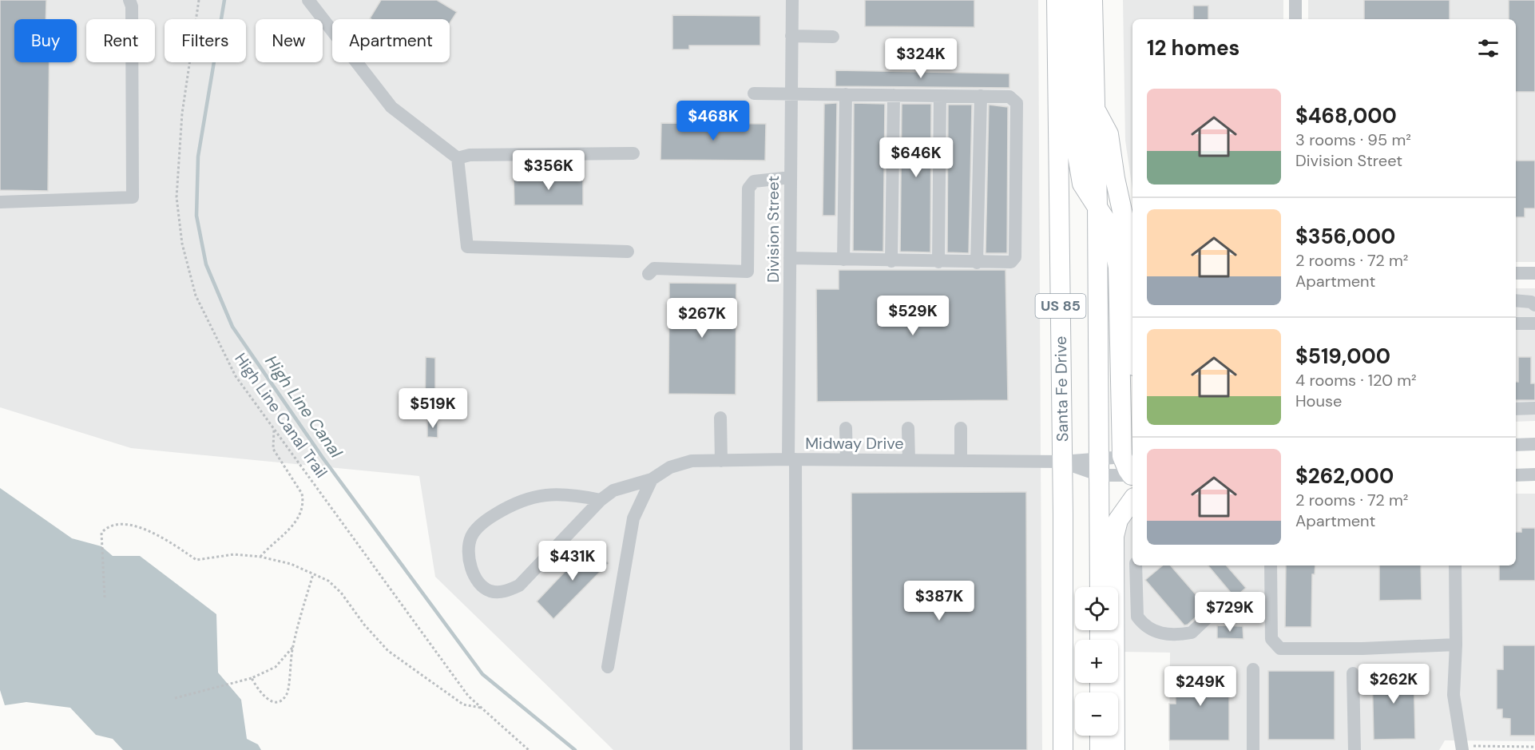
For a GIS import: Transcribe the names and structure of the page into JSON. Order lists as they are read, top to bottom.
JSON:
{
  "streets": {
    "highway": ["US 85", "Santa Fe Drive"],
    "street": ["Division Street", "Midway Drive"],
    "path": ["High Line Canal Trail"]
  },
  "crossings": [
    ["Division Street", "Midway Drive"],
    ["US 85", "Midway Drive"],
    ["Santa Fe Drive", "Midway Drive"]
  ],
  "water": ["High Line Canal"],
  "page": {
    "chip": [
      "Buy",
      "Rent",
      "Filters",
      "New",
      "Apartment"
    ],
    "heading": "12 homes",
    "price": [
      "$324K",
      "$468K",
      "$646K",
      "$356K",
      "$529K",
      "$267K",
      "$519K",
      "$431K",
      "$387K",
      "$729K",
      "$262K",
      "$249K"
    ],
    "list": [
      {
        "name": "$468,000",
        "note": "3 rooms · 95 m² · Division Street"
      },
      {
        "name": "$356,000",
        "note": "2 rooms · 72 m² · Apartment"
      },
      {
        "name": "$519,000",
        "note": "4 rooms · 120 m² · House"
      },
      {
        "name": "$262,000",
        "note": "2 rooms · 72 m² · Apartment"
      }
    ],
    "map_buttons": ["+", "−"]
  }
}
